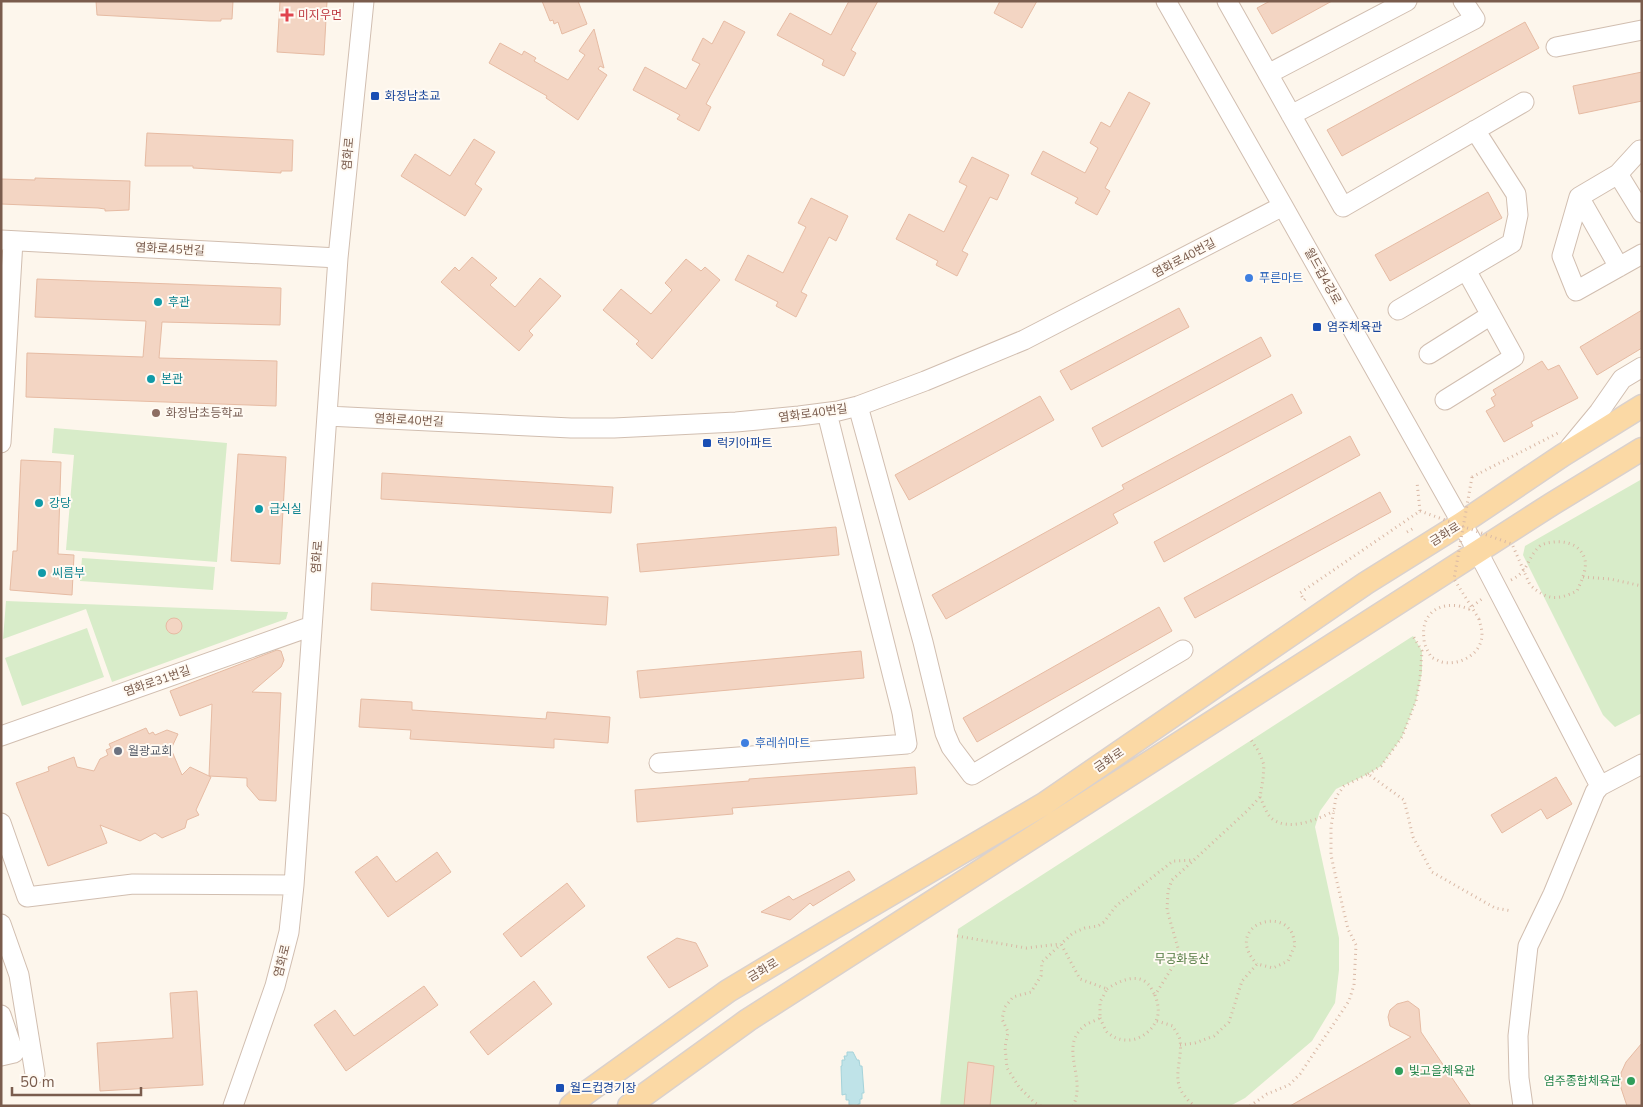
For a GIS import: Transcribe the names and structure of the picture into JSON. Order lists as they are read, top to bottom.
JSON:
{
  "streets": {
    "main road": ["금화로"],
    "street": [
      "염화로",
      "염화로45번길",
      "염화로40번길",
      "월드컵4강로",
      "염화로31번길"
    ]
  },
  "crossings": [
    ["염화로", "염화로45번길"],
    ["염화로", "염화로40번길"],
    ["염화로", "염화로31번길"],
    ["염화로40번길", "월드컵4강로"],
    ["월드컵4강로", "금화로"]
  ],
  "parks": ["무궁화동산"],
  "places": {
    "health": ["미지우먼"],
    "transit": [
      "화정남초교",
      "염주체육관",
      "럭키아파트",
      "월드컵경기장"
    ],
    "other": [
      "푸른마트",
      "후관",
      "본관",
      "화정남초등학교",
      "강당",
      "급식실",
      "씨름부",
      "후레쉬마트",
      "월광교회",
      "빛고을체육관",
      "염주종합체육관"
    ]
  },
  "scale_bar": "50 m"
}
